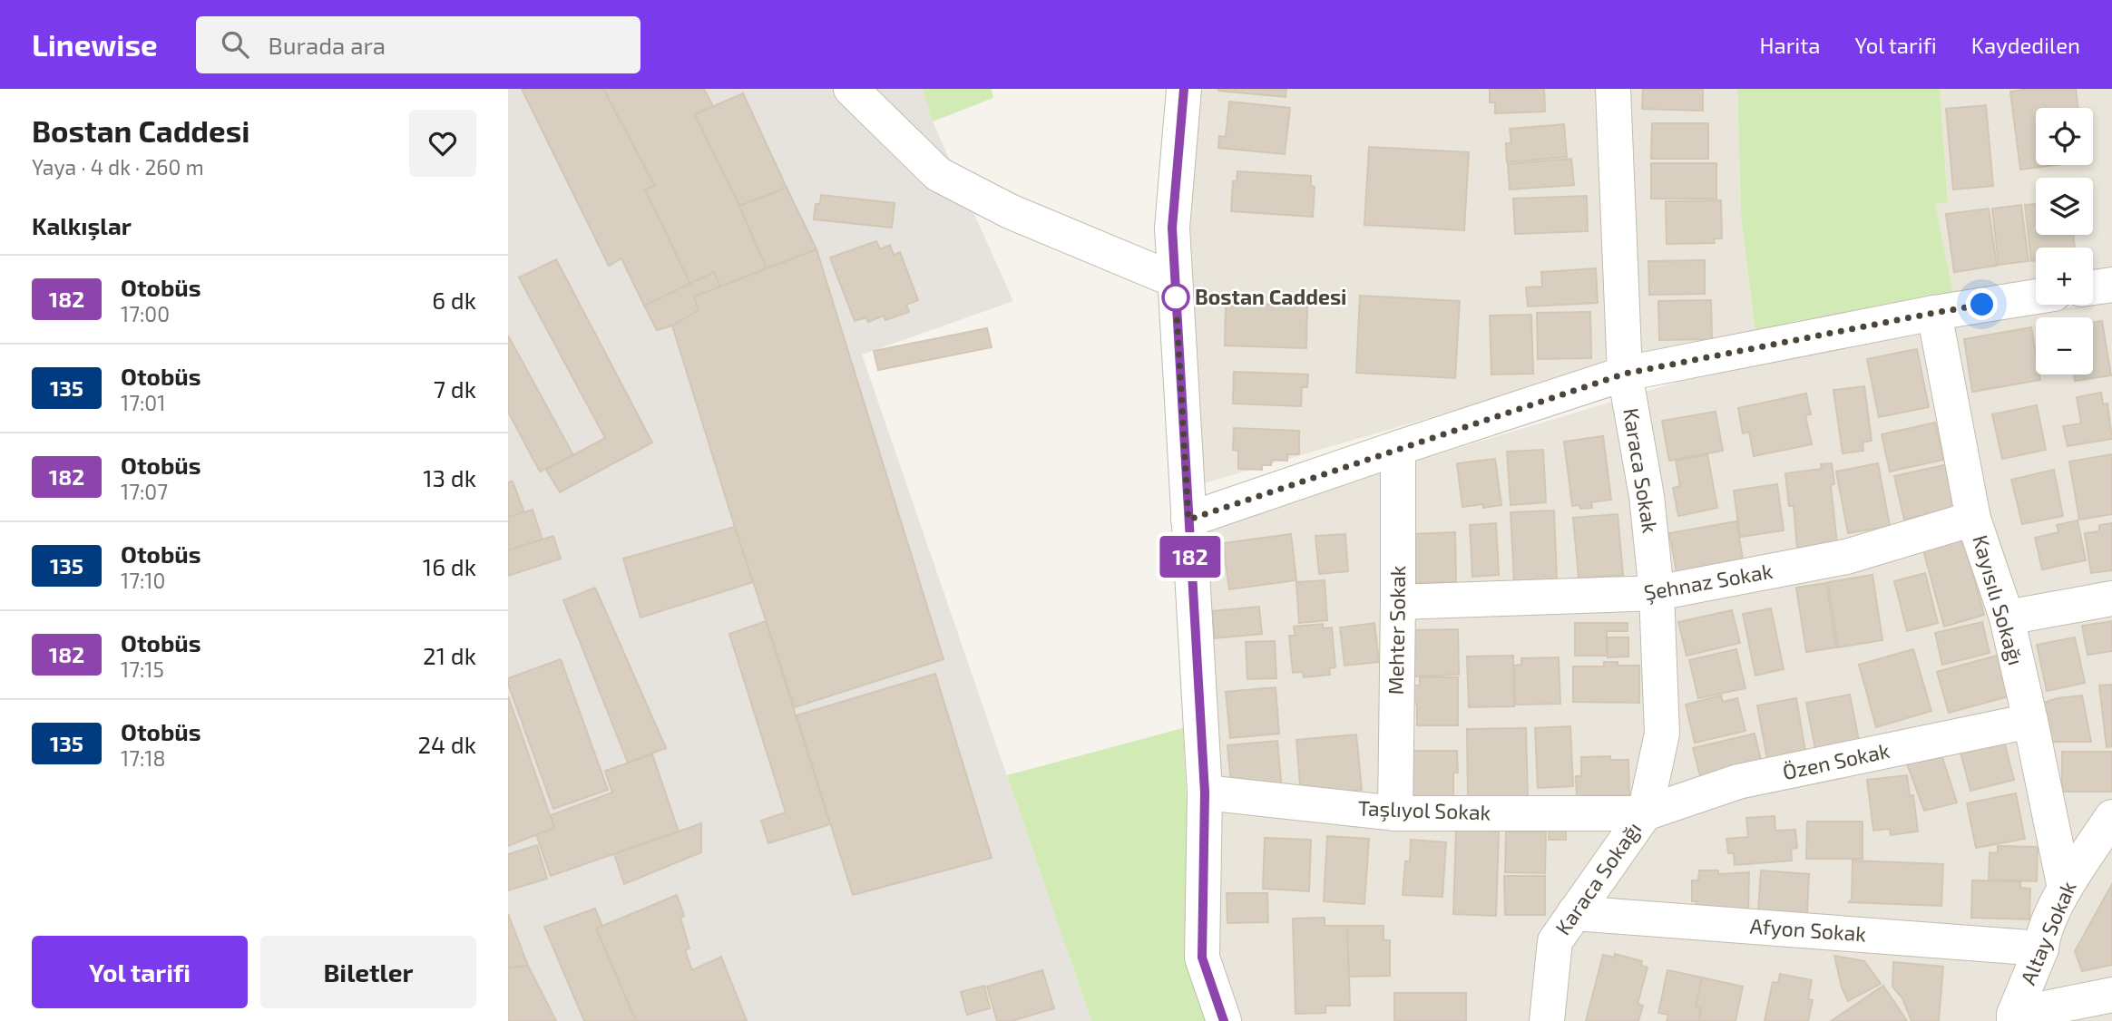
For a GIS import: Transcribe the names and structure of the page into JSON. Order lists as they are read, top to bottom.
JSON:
{
  "streets": {
    "street": [
      "Karaca Sokak",
      "Şehnaz Sokak",
      "Kayısılı Sokağı",
      "Mehter Sokak",
      "Özen Sokak",
      "Taşlıyol Sokak",
      "Karaca Sokağı",
      "Afyon Sokak",
      "Altay Sokak"
    ]
  },
  "crossings": [
    ["Karaca Sokak", "Şehnaz Sokak"],
    ["Karaca Sokak", "Özen Sokak"],
    ["Karaca Sokak", "Taşlıyol Sokak"],
    ["Karaca Sokak", "Karaca Sokağı"],
    ["Şehnaz Sokak", "Kayısılı Sokağı"],
    ["Şehnaz Sokak", "Mehter Sokak"],
    ["Kayısılı Sokağı", "Özen Sokak"],
    ["Kayısılı Sokağı", "Altay Sokak"],
    ["Mehter Sokak", "Taşlıyol Sokak"],
    ["Özen Sokak", "Taşlıyol Sokak"],
    ["Özen Sokak", "Karaca Sokağı"],
    ["Taşlıyol Sokak", "Karaca Sokağı"],
    ["Karaca Sokağı", "Afyon Sokak"],
    ["Afyon Sokak", "Altay Sokak"]
  ],
  "places": ["Bostan Caddesi"],
  "lines": ["bus line 182"],
  "page": {
    "header": "Linewise",
    "search": "Burada ara",
    "nav": ["Harita", "Yol tarifi", "Kaydedilen"],
    "heading": [
      ["Bostan Caddesi", "Yaya · 4 dk · 260 m"],
      "Kalkışlar"
    ],
    "on_map": "182",
    "map_buttons": ["+", "−"],
    "list": [
      {
        "mark": "182",
        "name": "Otobüs",
        "note": "17:00",
        "value": "6 dk"
      },
      {
        "mark": "135",
        "name": "Otobüs",
        "note": "17:01",
        "value": "7 dk"
      },
      {
        "mark": "182",
        "name": "Otobüs",
        "note": "17:07",
        "value": "13 dk"
      },
      {
        "mark": "135",
        "name": "Otobüs",
        "note": "17:10",
        "value": "16 dk"
      },
      {
        "mark": "182",
        "name": "Otobüs",
        "note": "17:15",
        "value": "21 dk"
      },
      {
        "mark": "135",
        "name": "Otobüs",
        "note": "17:18",
        "value": "24 dk"
      }
    ],
    "buttons": ["Yol tarifi", "Biletler"]
  }
}
